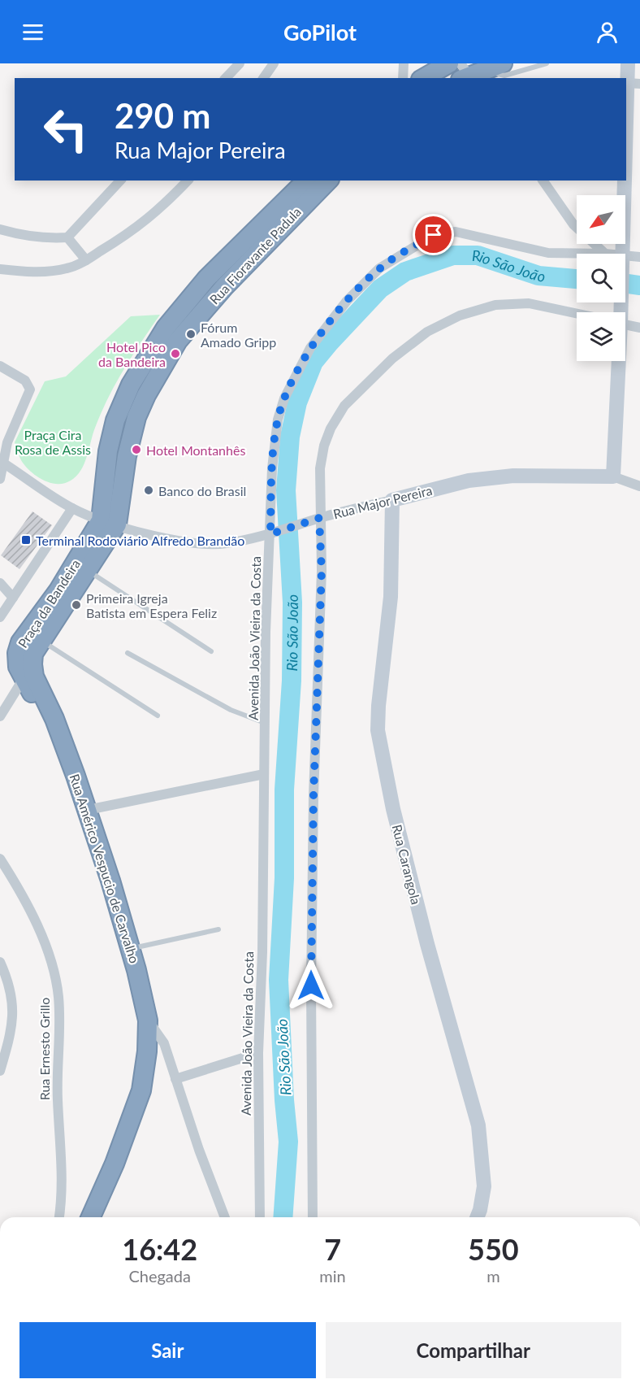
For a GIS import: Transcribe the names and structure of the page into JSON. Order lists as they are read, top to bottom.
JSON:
{
  "streets": {
    "highway": ["Rua Fioravante Padula", "Praça da Bandeira", "Rua Américo Vespucio de Carvalho"],
    "street": [
      "Rua Major Pereira",
      "Avenida João Vieira da Costa",
      "Rua Carangola",
      "Rua Ernesto Grillo"
    ]
  },
  "crossings": [
    ["Rua Fioravante Padula", "Rua Major Pereira"],
    ["Rua Fioravante Padula", "Praça da Bandeira"],
    ["Rua Major Pereira", "Praça da Bandeira"],
    ["Rua Major Pereira", "Avenida João Vieira da Costa"],
    ["Rua Major Pereira", "Rua Carangola"],
    ["Praça da Bandeira", "Rua Américo Vespucio de Carvalho"]
  ],
  "water": ["Rio São João"],
  "parks": ["Praça Cira Rosa de Assis"],
  "places": {
    "other": [
      "Fórum Amado Gripp",
      "Hotel Pico da Bandeira",
      "Hotel Montanhês",
      "Banco do Brasil",
      "Primeira Igreja Batista em Espera Feliz"
    ],
    "transit": ["Terminal Rodoviário Alfredo Brandão"]
  },
  "north": "bottom left",
  "page": {
    "header": "GoPilot",
    "turn": ["290 m", "Rua Major Pereira"],
    "eta": [
      "16:42",
      "Chegada",
      "7",
      "min",
      "550",
      "m"
    ],
    "buttons": ["Sair", "Compartilhar"]
  }
}
